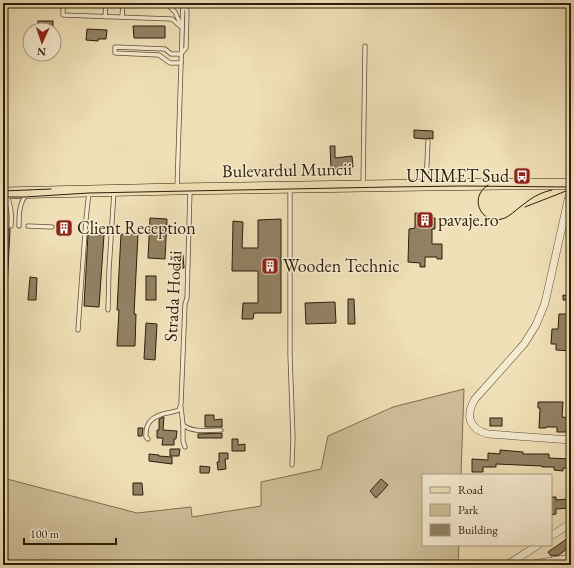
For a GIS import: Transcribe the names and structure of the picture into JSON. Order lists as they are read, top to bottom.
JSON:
{
  "streets": {
    "main road": ["Bulevardul Muncii"],
    "lane": ["Strada Hodăi"]
  },
  "crossings": [
    ["Bulevardul Muncii", "Strada Hodăi"]
  ],
  "places": {
    "bus stop": ["UNIMET Sud"],
    "building": ["pavaje.ro", "Client Reception", "Wooden Technic"]
  },
  "legend": ["Road", "Park", "Building"],
  "scale_bar": "100 m",
  "north": "bottom"
}
